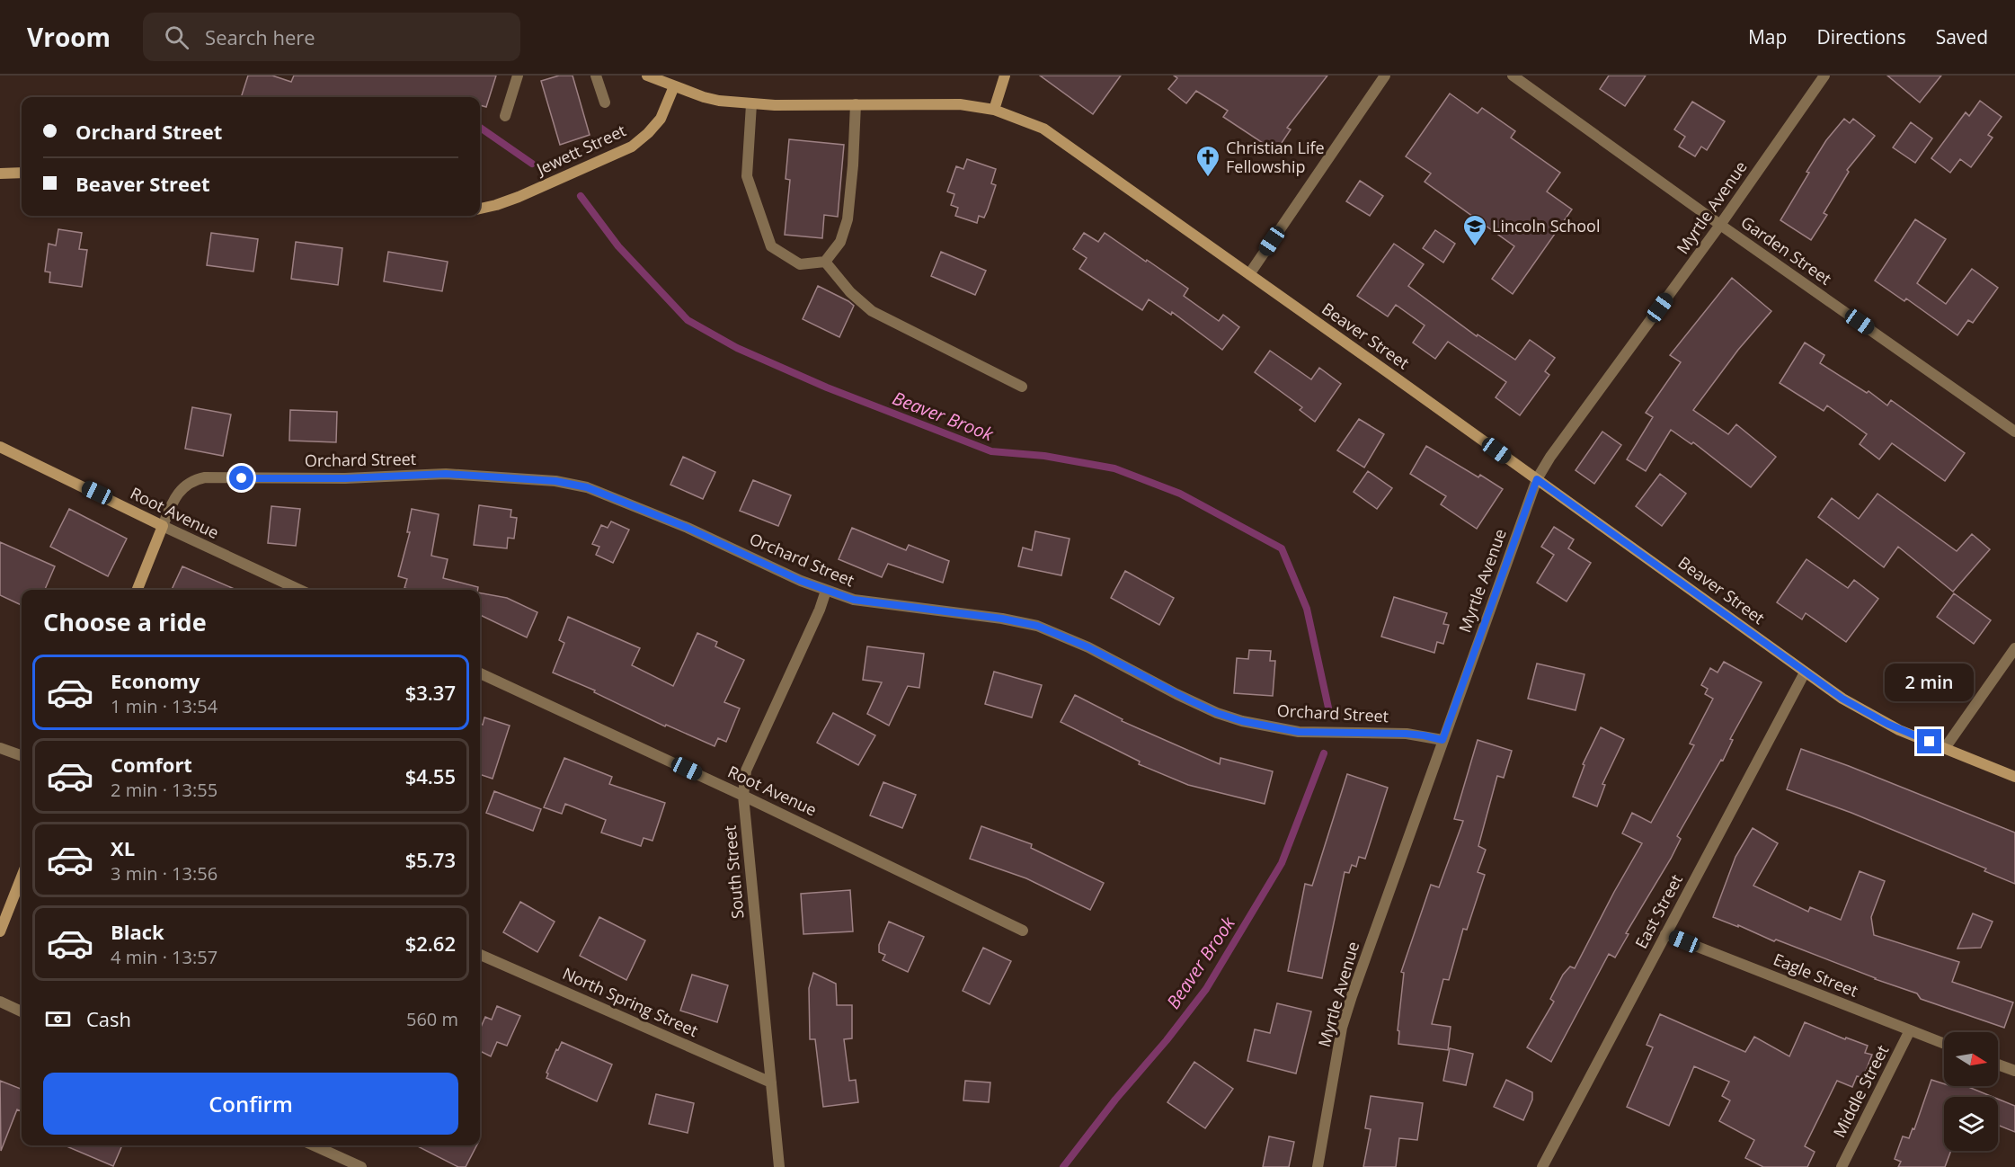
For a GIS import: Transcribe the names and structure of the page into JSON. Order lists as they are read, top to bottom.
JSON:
{
  "streets": {
    "street": [
      "Jewett Street",
      "Myrtle Avenue",
      "Garden Street",
      "Beaver Street",
      "Orchard Street",
      "Root Avenue",
      "South Street",
      "East Street",
      "Eagle Street",
      "North Spring Street",
      "Middle Street"
    ]
  },
  "crossings": [
    ["Jewett Street", "Beaver Street"],
    ["Myrtle Avenue", "Garden Street"],
    ["Myrtle Avenue", "Beaver Street"],
    ["Myrtle Avenue", "Orchard Street"],
    ["Beaver Street", "East Street"],
    ["Orchard Street", "Root Avenue"],
    ["Orchard Street", "South Street"],
    ["Root Avenue", "South Street"],
    ["South Street", "North Spring Street"],
    ["East Street", "Eagle Street"],
    ["Eagle Street", "Middle Street"]
  ],
  "water": ["Beaver Brook"],
  "places": {
    "church": ["Christian Life Fellowship"],
    "school or university": ["Lincoln School"]
  },
  "north": "right",
  "page": {
    "header": "Vroom",
    "search": "Search here",
    "nav": ["Map", "Directions", "Saved"],
    "banner": ["Orchard Street", "Beaver Street"],
    "heading": "Choose a ride",
    "list": [
      {
        "name": "Economy",
        "note": "1 min · 13:54",
        "value": "$3.37"
      },
      {
        "name": "Comfort",
        "note": "2 min · 13:55",
        "value": "$4.55"
      },
      {
        "name": "XL",
        "note": "3 min · 13:56",
        "value": "$5.73"
      },
      {
        "name": "Black",
        "note": "4 min · 13:57",
        "value": "$2.62"
      }
    ],
    "bubble": "2 min",
    "pay": ["Cash", "560 m"],
    "buttons": "Confirm"
  }
}
